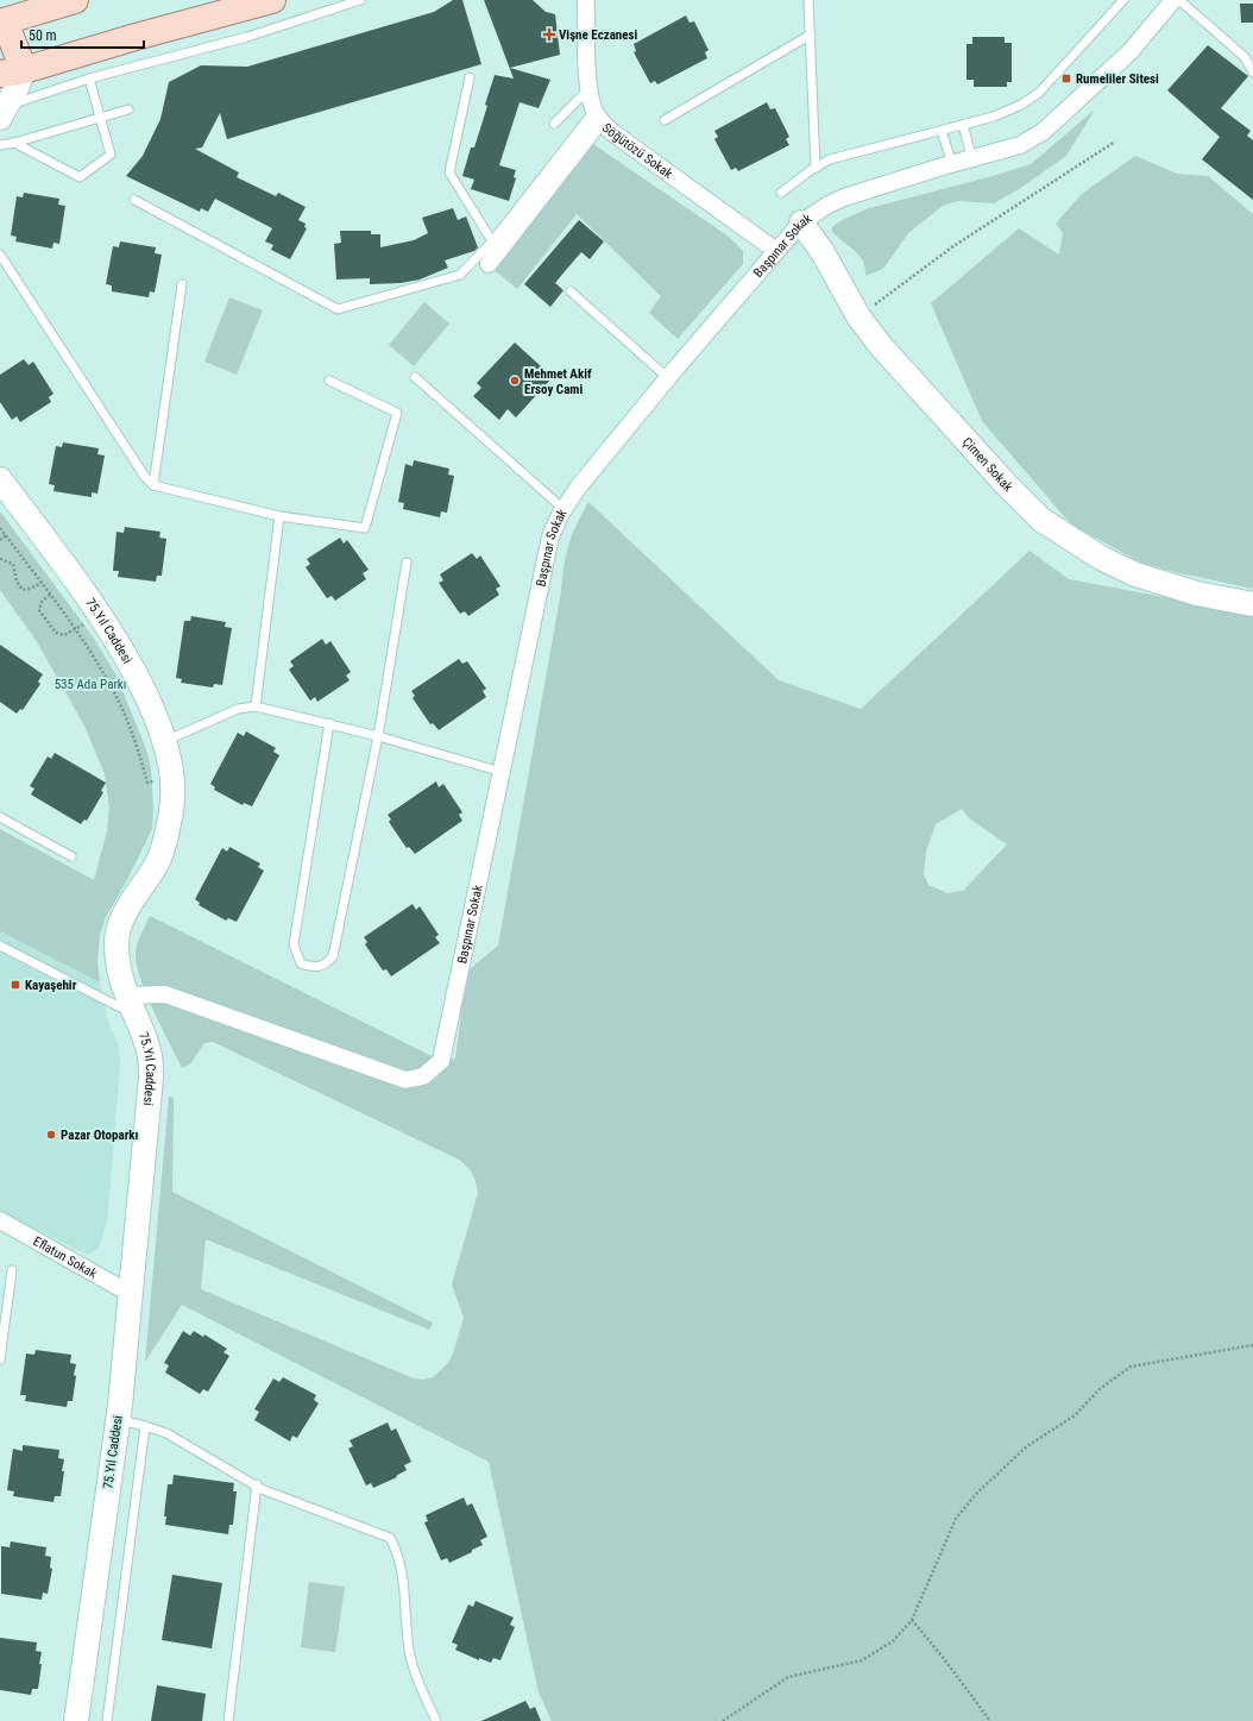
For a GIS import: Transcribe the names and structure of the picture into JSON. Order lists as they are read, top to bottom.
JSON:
{
  "streets": {
    "street": [
      "Söğütözü Sokak",
      "Başpınar Sokak",
      "Çimen Sokak",
      "75.Yıl Caddesi",
      "Eflatun Sokak"
    ]
  },
  "crossings": [
    ["Söğütözü Sokak", "Başpınar Sokak"],
    ["Başpınar Sokak", "Çimen Sokak"],
    ["Başpınar Sokak", "75.Yıl Caddesi"],
    ["75.Yıl Caddesi", "Eflatun Sokak"]
  ],
  "parks": ["535 Ada Parkı"],
  "places": {
    "health": ["Vişne Eczanesi"],
    "transit": ["Rumeliler Sitesi", "Kayaşehir"],
    "other": ["Mehmet Akif Ersoy Cami", "Pazar Otoparkı"]
  },
  "scale_bar": "50 m"
}
